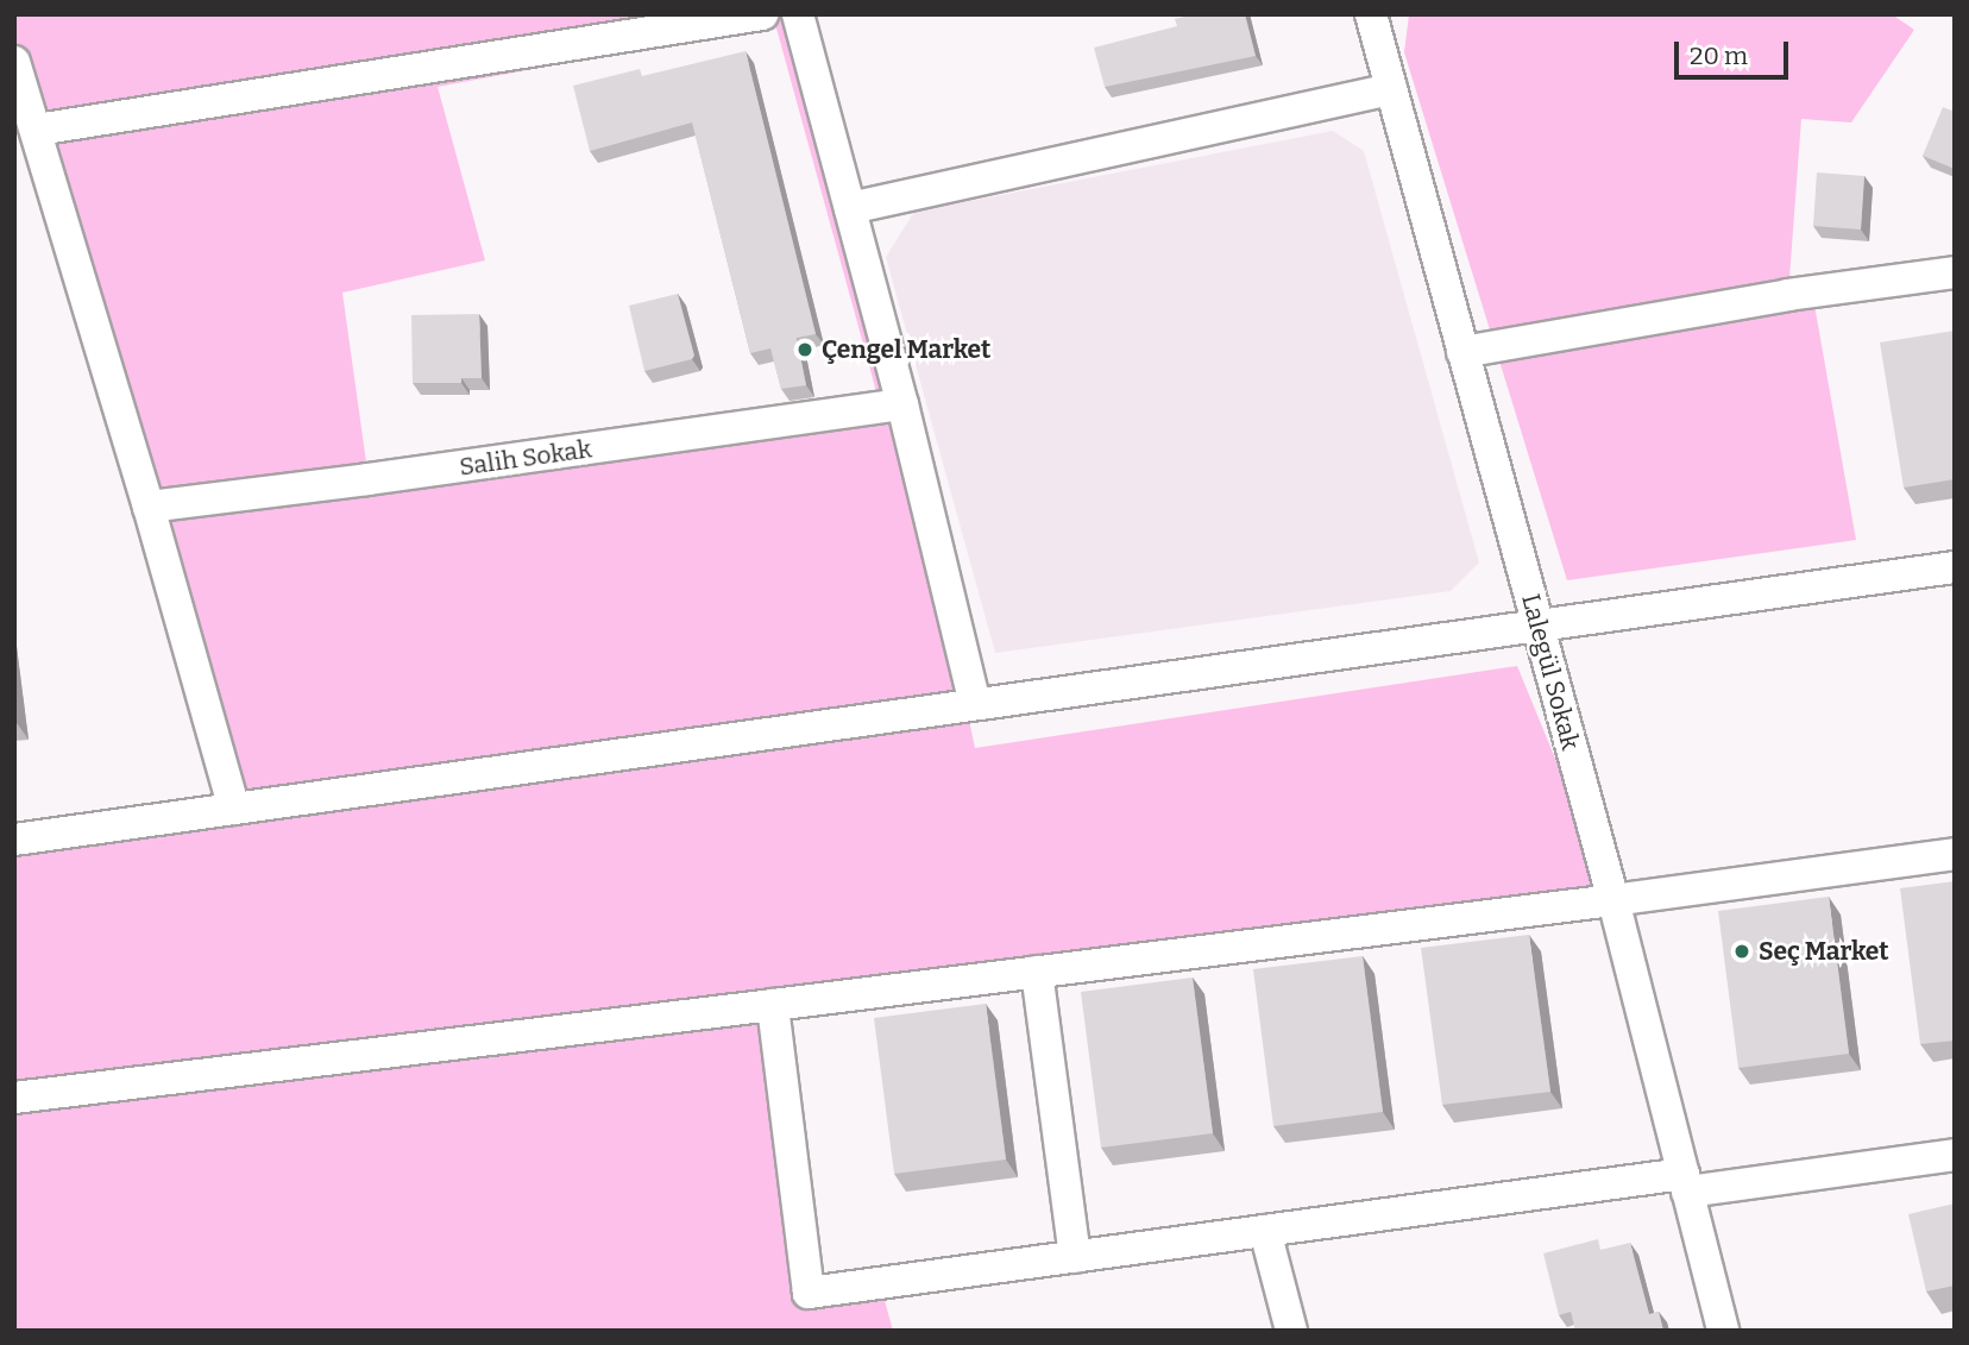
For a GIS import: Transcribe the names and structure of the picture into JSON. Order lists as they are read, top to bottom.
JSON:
{
  "streets": {
    "street": ["Salih Sokak", "Lalegül Sokak"]
  },
  "places": ["Çengel Market", "Seç Market"],
  "scale_bar": "20 m"
}
